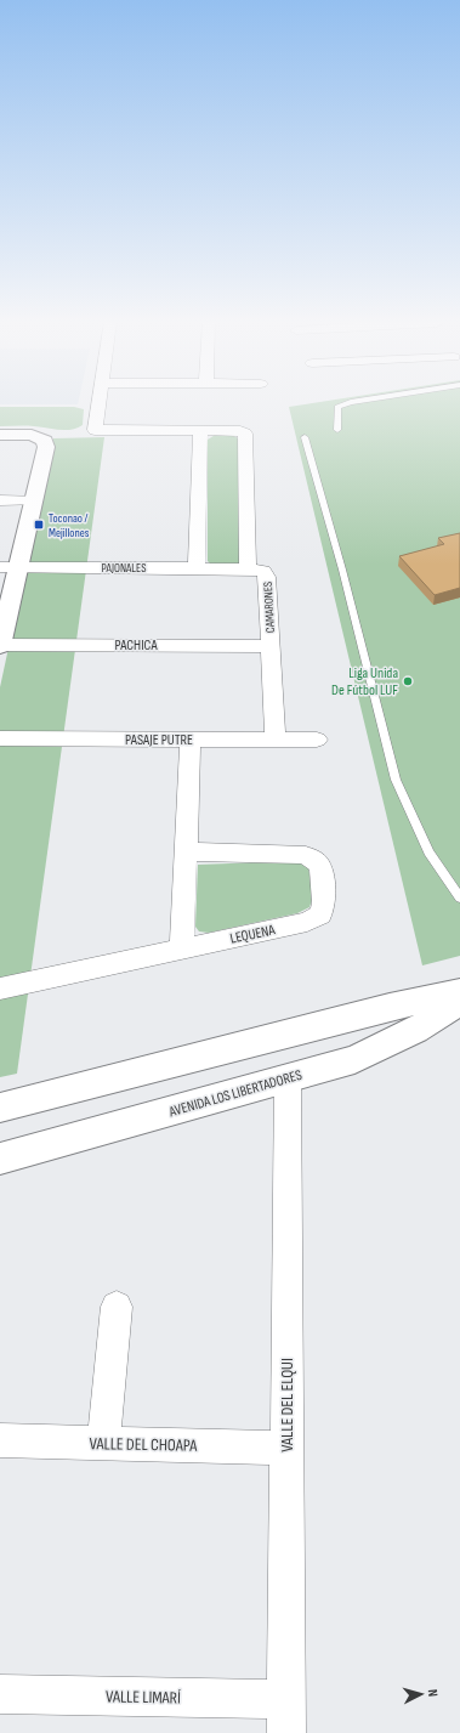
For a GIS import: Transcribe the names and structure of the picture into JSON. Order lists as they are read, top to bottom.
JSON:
{
  "streets": {
    "street": [
      "PAJONALES",
      "CAMARONES",
      "PACHICA",
      "PASAJE PUTRE",
      "LEQUENA",
      "AVENIDA LOS LIBERTADORES",
      "VALLE DEL ELQUI",
      "VALLE DEL CHOAPA",
      "VALLE LIMARÍ"
    ]
  },
  "crossings": [
    ["PAJONALES", "CAMARONES"],
    ["CAMARONES", "PACHICA"],
    ["CAMARONES", "PASAJE PUTRE"],
    ["AVENIDA LOS LIBERTADORES", "VALLE DEL ELQUI"],
    ["VALLE DEL ELQUI", "VALLE DEL CHOAPA"],
    ["VALLE DEL ELQUI", "VALLE LIMARÍ"]
  ],
  "places": {
    "transit": ["Toconao / Mejillones"],
    "other": ["Liga Unida De Fútbol LUF"]
  },
  "north": "right"
}
